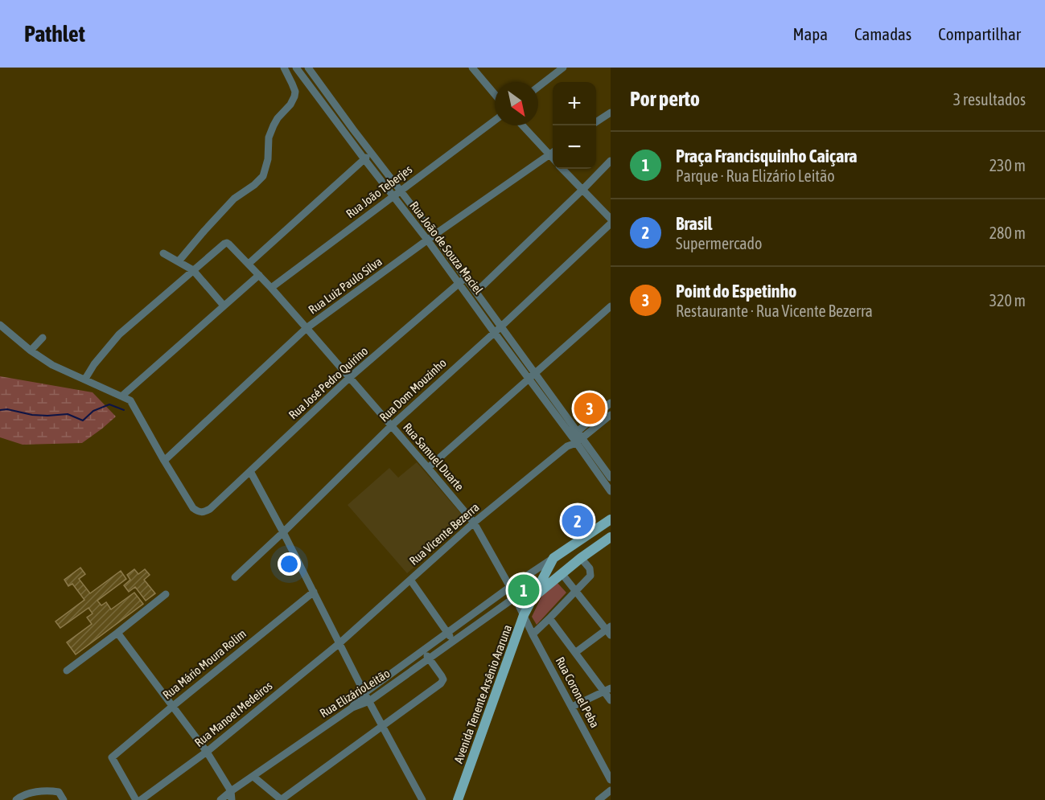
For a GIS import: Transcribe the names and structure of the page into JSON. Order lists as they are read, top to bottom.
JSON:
{
  "streets": {
    "main road": ["Avenida Tenente Arsênio Araruna"],
    "street": [
      "Rua João Teberjes",
      "Rua João de Souza Maciel",
      "Rua Luiz Paulo Silva",
      "Rua José Pedro Quirino",
      "Rua Dom Mouzinho",
      "Rua Samuel Duarte",
      "Rua Vicente Bezerra",
      "Rua Mário Moura Rolim",
      "Rua Coronel Peba",
      "Rua ElizárioLeitão",
      "Rua Manoel Medeiros"
    ]
  },
  "crossings": [
    ["Rua João Teberjes", "Rua João de Souza Maciel"],
    ["Rua João Teberjes", "Rua Samuel Duarte"],
    ["Rua João de Souza Maciel", "Rua Luiz Paulo Silva"],
    ["Rua João de Souza Maciel", "Rua José Pedro Quirino"],
    ["Rua João de Souza Maciel", "Rua Dom Mouzinho"],
    ["Rua João de Souza Maciel", "Rua Vicente Bezerra"],
    ["Rua Luiz Paulo Silva", "Rua José Pedro Quirino"],
    ["Rua Luiz Paulo Silva", "Rua Samuel Duarte"],
    ["Rua José Pedro Quirino", "Rua Samuel Duarte"],
    ["Rua Dom Mouzinho", "Rua Samuel Duarte"],
    ["Rua Samuel Duarte", "Rua Vicente Bezerra"],
    ["Rua Samuel Duarte", "Rua Coronel Peba"],
    ["Rua Samuel Duarte", "Rua ElizárioLeitão"],
    ["Rua Samuel Duarte", "Avenida Tenente Arsênio Araruna"],
    ["Rua Vicente Bezerra", "Rua Manoel Medeiros"],
    ["Rua Coronel Peba", "Avenida Tenente Arsênio Araruna"]
  ],
  "north": "bottom right",
  "page": {
    "header": "Pathlet",
    "nav": ["Mapa", "Camadas", "Compartilhar"],
    "heading": ["Por perto", "3 resultados"],
    "map_buttons": ["+", "−"],
    "list": [
      {
        "mark": "1",
        "name": "Praça Francisquinho Caiçara",
        "note": "Parque · Rua Elizário Leitão",
        "value": "230 m"
      },
      {
        "mark": "2",
        "name": "Brasil",
        "note": "Supermercado",
        "value": "280 m"
      },
      {
        "mark": "3",
        "name": "Point do Espetinho",
        "note": "Restaurante · Rua Vicente Bezerra",
        "value": "320 m"
      }
    ],
    "pins": ["3", "2", "1"]
  }
}
